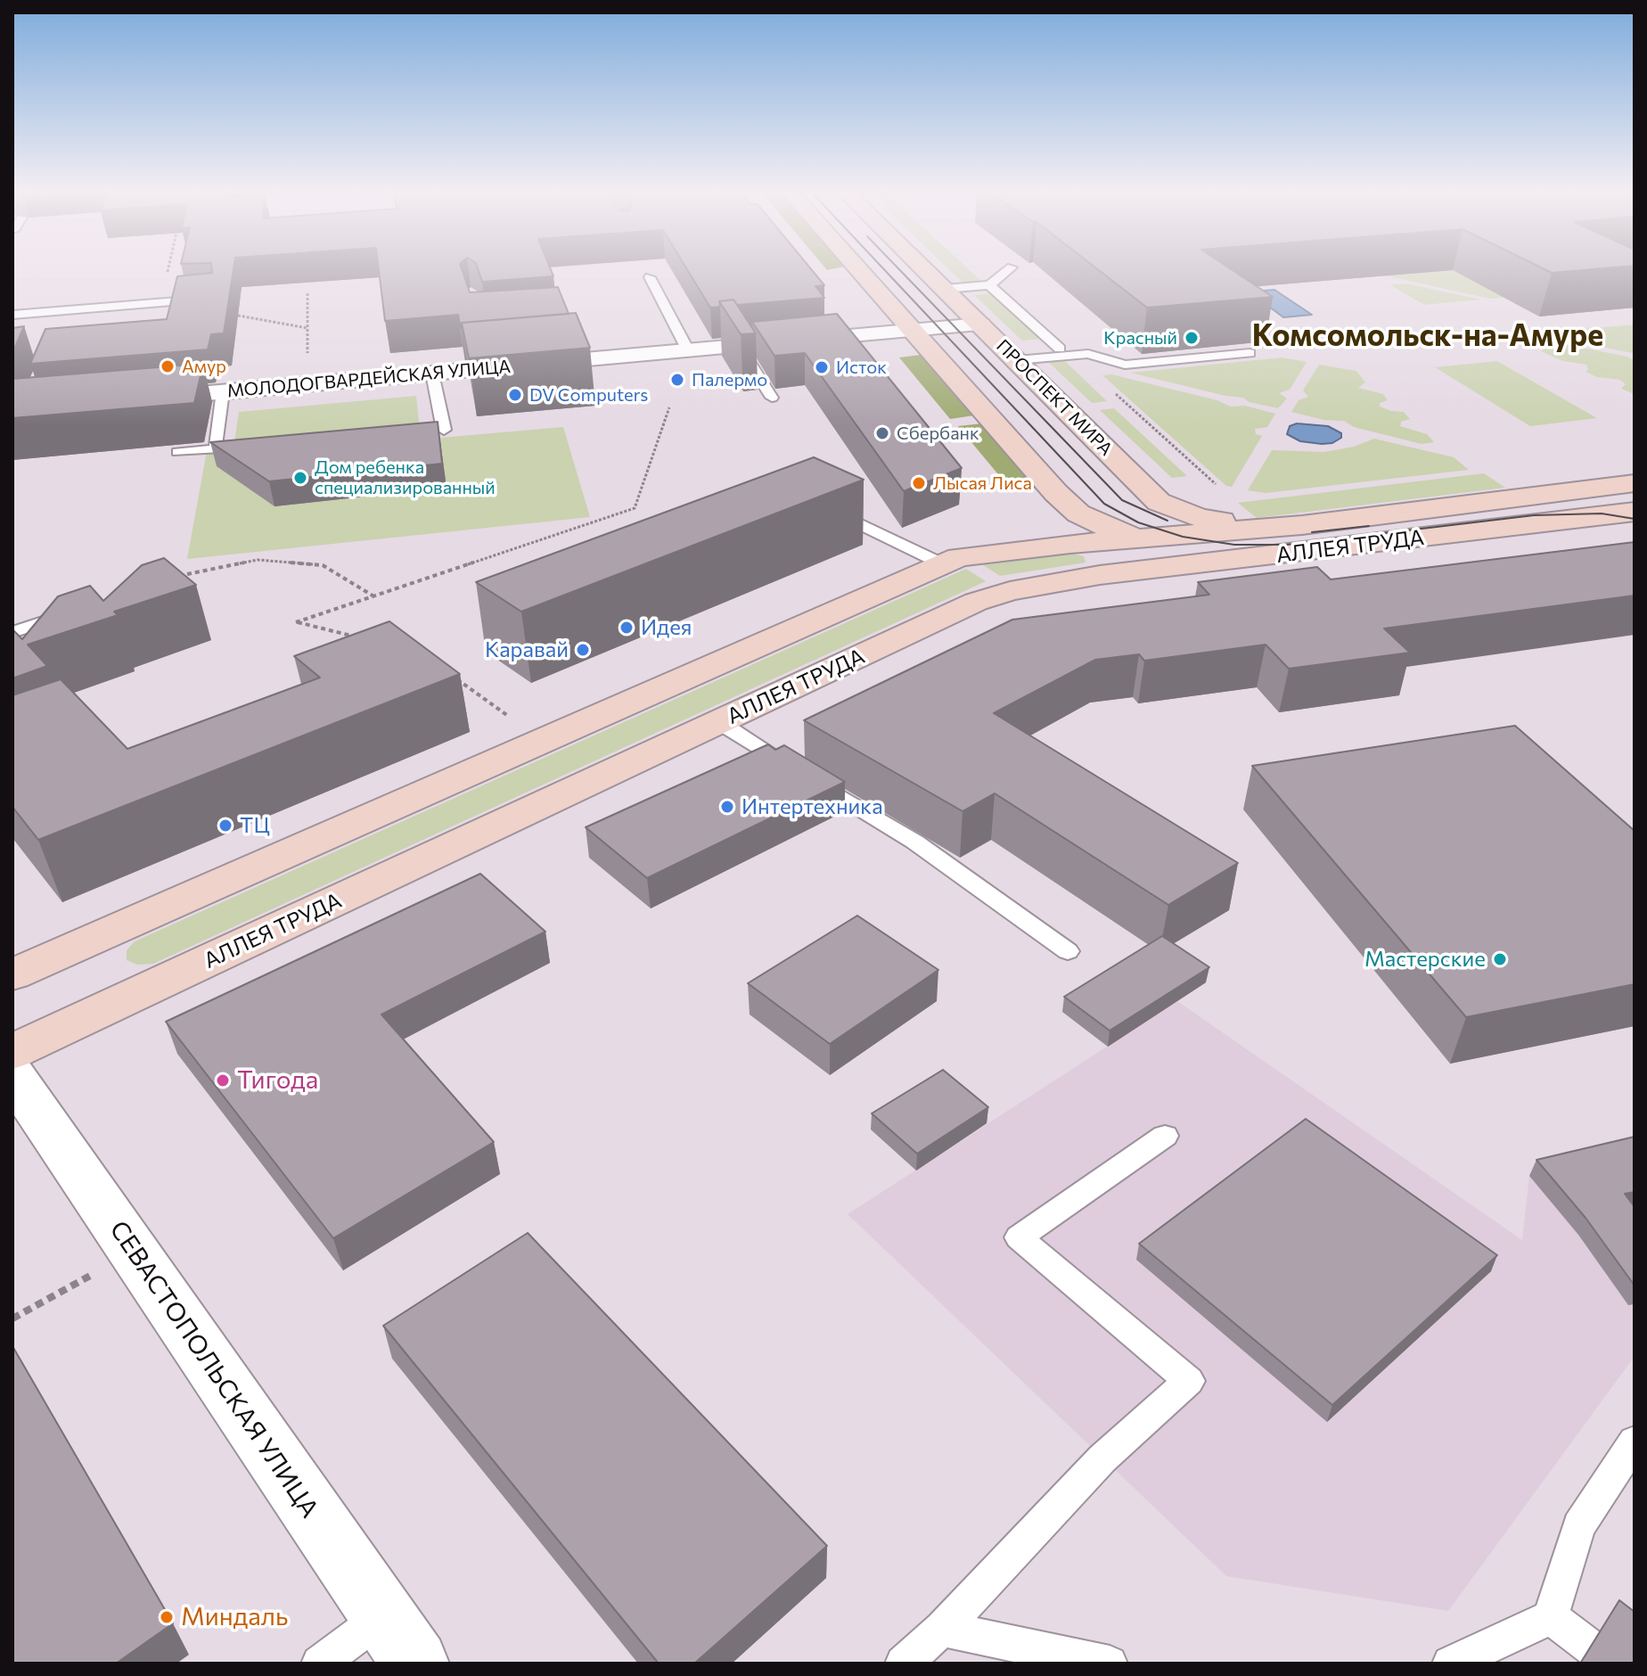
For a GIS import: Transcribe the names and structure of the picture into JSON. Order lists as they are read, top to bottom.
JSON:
{
  "streets": {
    "main road": ["ПРОСПЕКТ МИРА", "АЛЛЕЯ ТРУДА"],
    "street": ["МОЛОДОГВАРДЕЙСКАЯ УЛИЦА", "СЕВАСТОПОЛЬСКАЯ УЛИЦА"]
  },
  "crossings": [
    ["МОЛОДОГВАРДЕЙСКАЯ УЛИЦА", "ПРОСПЕКТ МИРА"],
    ["ПРОСПЕКТ МИРА", "АЛЛЕЯ ТРУДА"]
  ],
  "districts": ["Комсомольск-на-Амуре"],
  "places": [
    "Красный",
    "Амур",
    "Исток",
    "Палермо",
    "DV Computers",
    "Сбербанк",
    "Дом ребенка специализированный",
    "Лысая Лиса",
    "Идея",
    "Каравай",
    "Интертехника",
    "ТЦ",
    "Мастерские",
    "Тигода",
    "Миндаль"
  ]
}
